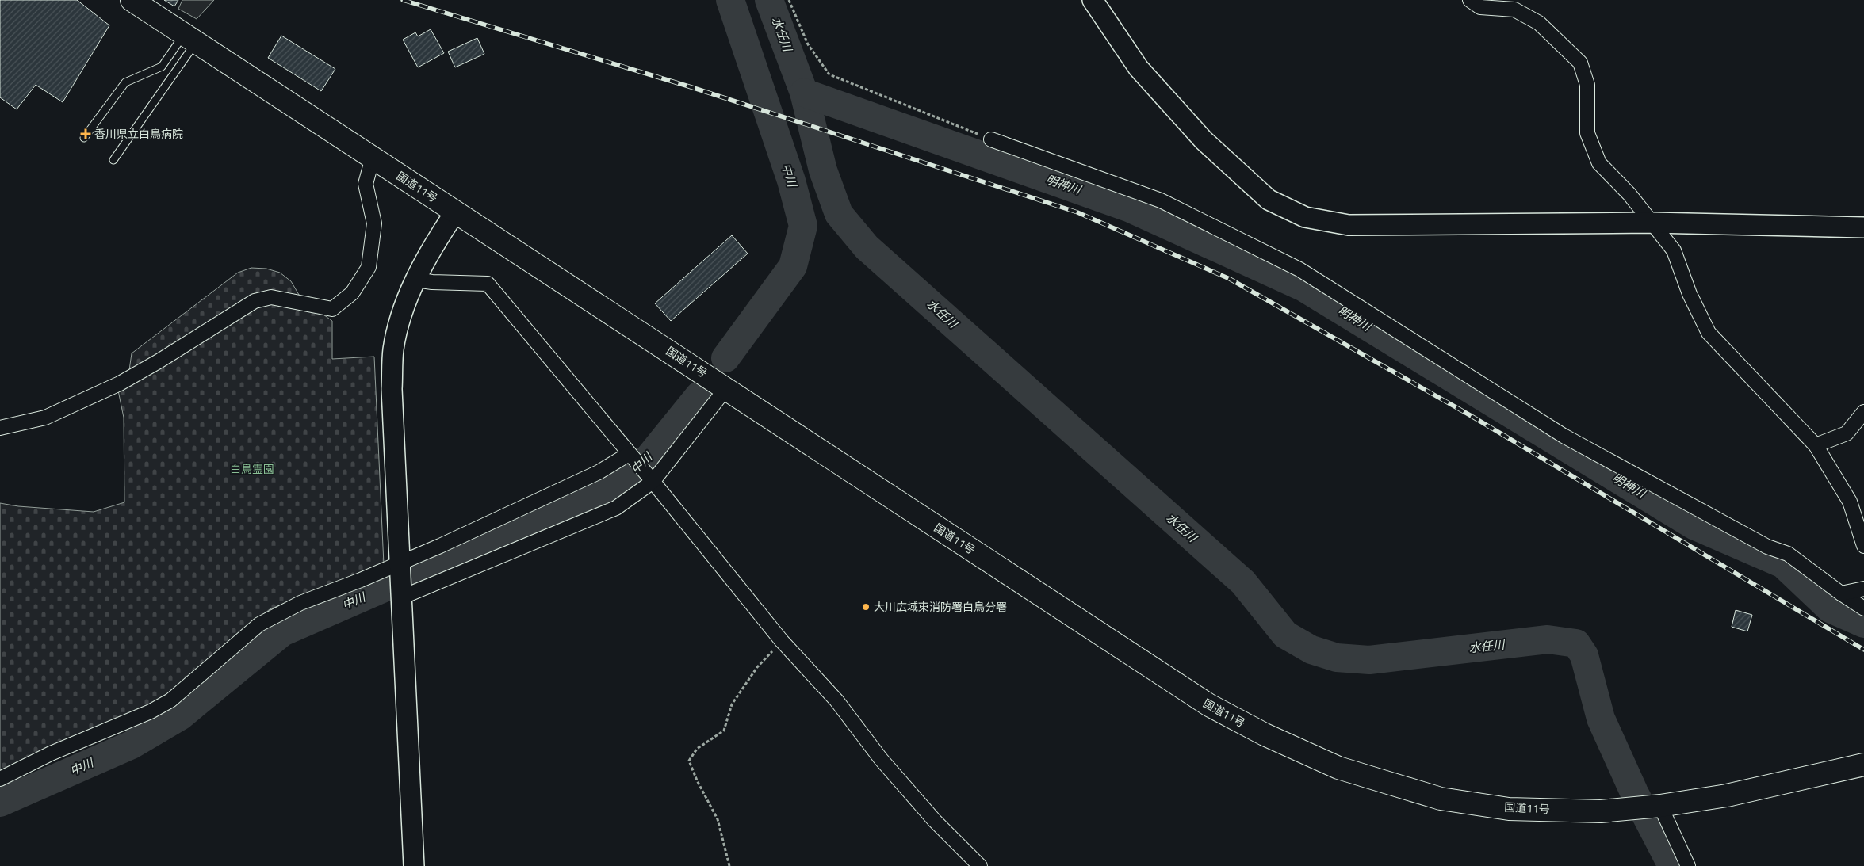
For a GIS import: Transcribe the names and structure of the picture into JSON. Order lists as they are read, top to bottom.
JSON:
{
  "streets": {
    "highway": ["国道11号"]
  },
  "water": ["水任川", "中川", "明神川"],
  "parks": ["白鳥霊園"],
  "places": {
    "health": ["香川県立白鳥病院"],
    "other": ["大川広域東消防署白鳥分署"]
  }
}
